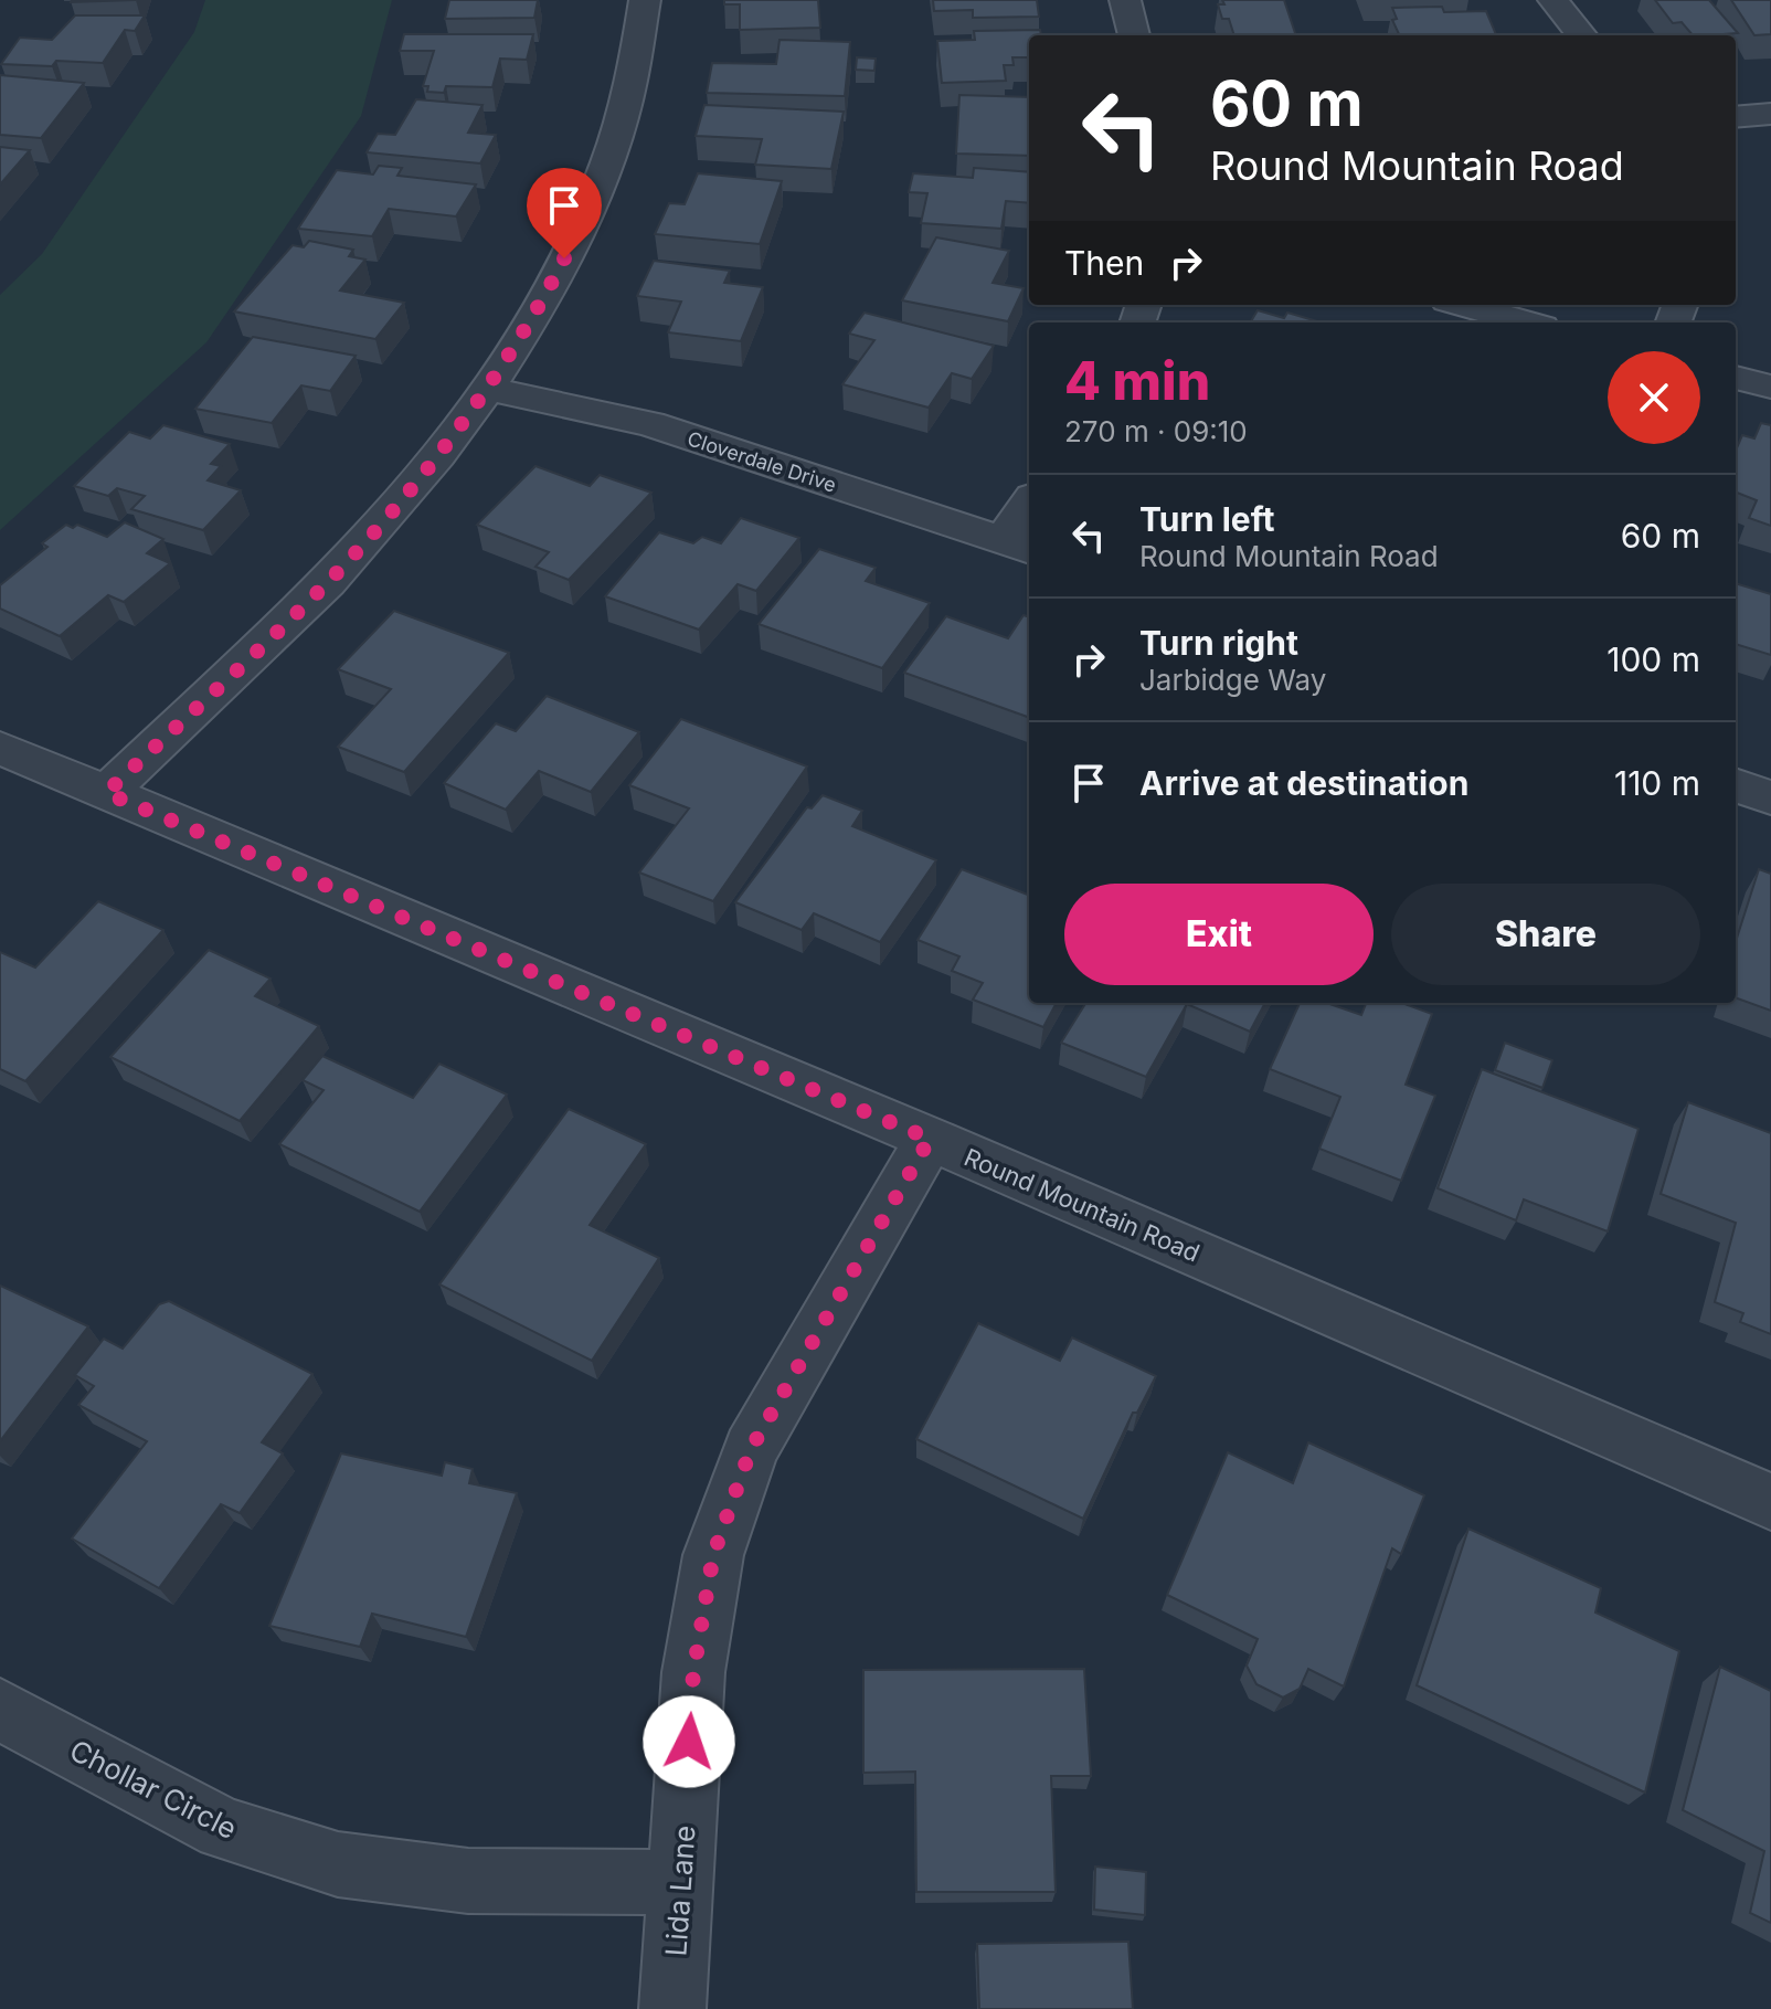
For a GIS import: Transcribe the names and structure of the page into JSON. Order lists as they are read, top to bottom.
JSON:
{
  "streets": {
    "street": [
      "Cloverdale Drive",
      "Round Mountain Road",
      "Chollar Circle",
      "Lida Lane"
    ]
  },
  "crossings": [
    ["Round Mountain Road", "Lida Lane"],
    ["Chollar Circle", "Lida Lane"]
  ],
  "page": {
    "turn": ["60 m", "Round Mountain Road"],
    "then": "Then",
    "heading": ["4 min", "270 m · 09:10"],
    "list": [
      {
        "name": "Turn left",
        "note": "Round Mountain Road",
        "value": "60 m"
      },
      {
        "name": "Turn right",
        "note": "Jarbidge Way",
        "value": "100 m"
      },
      {
        "name": "Arrive at destination",
        "value": "110 m"
      }
    ],
    "buttons": ["Exit", "Share"]
  }
}
